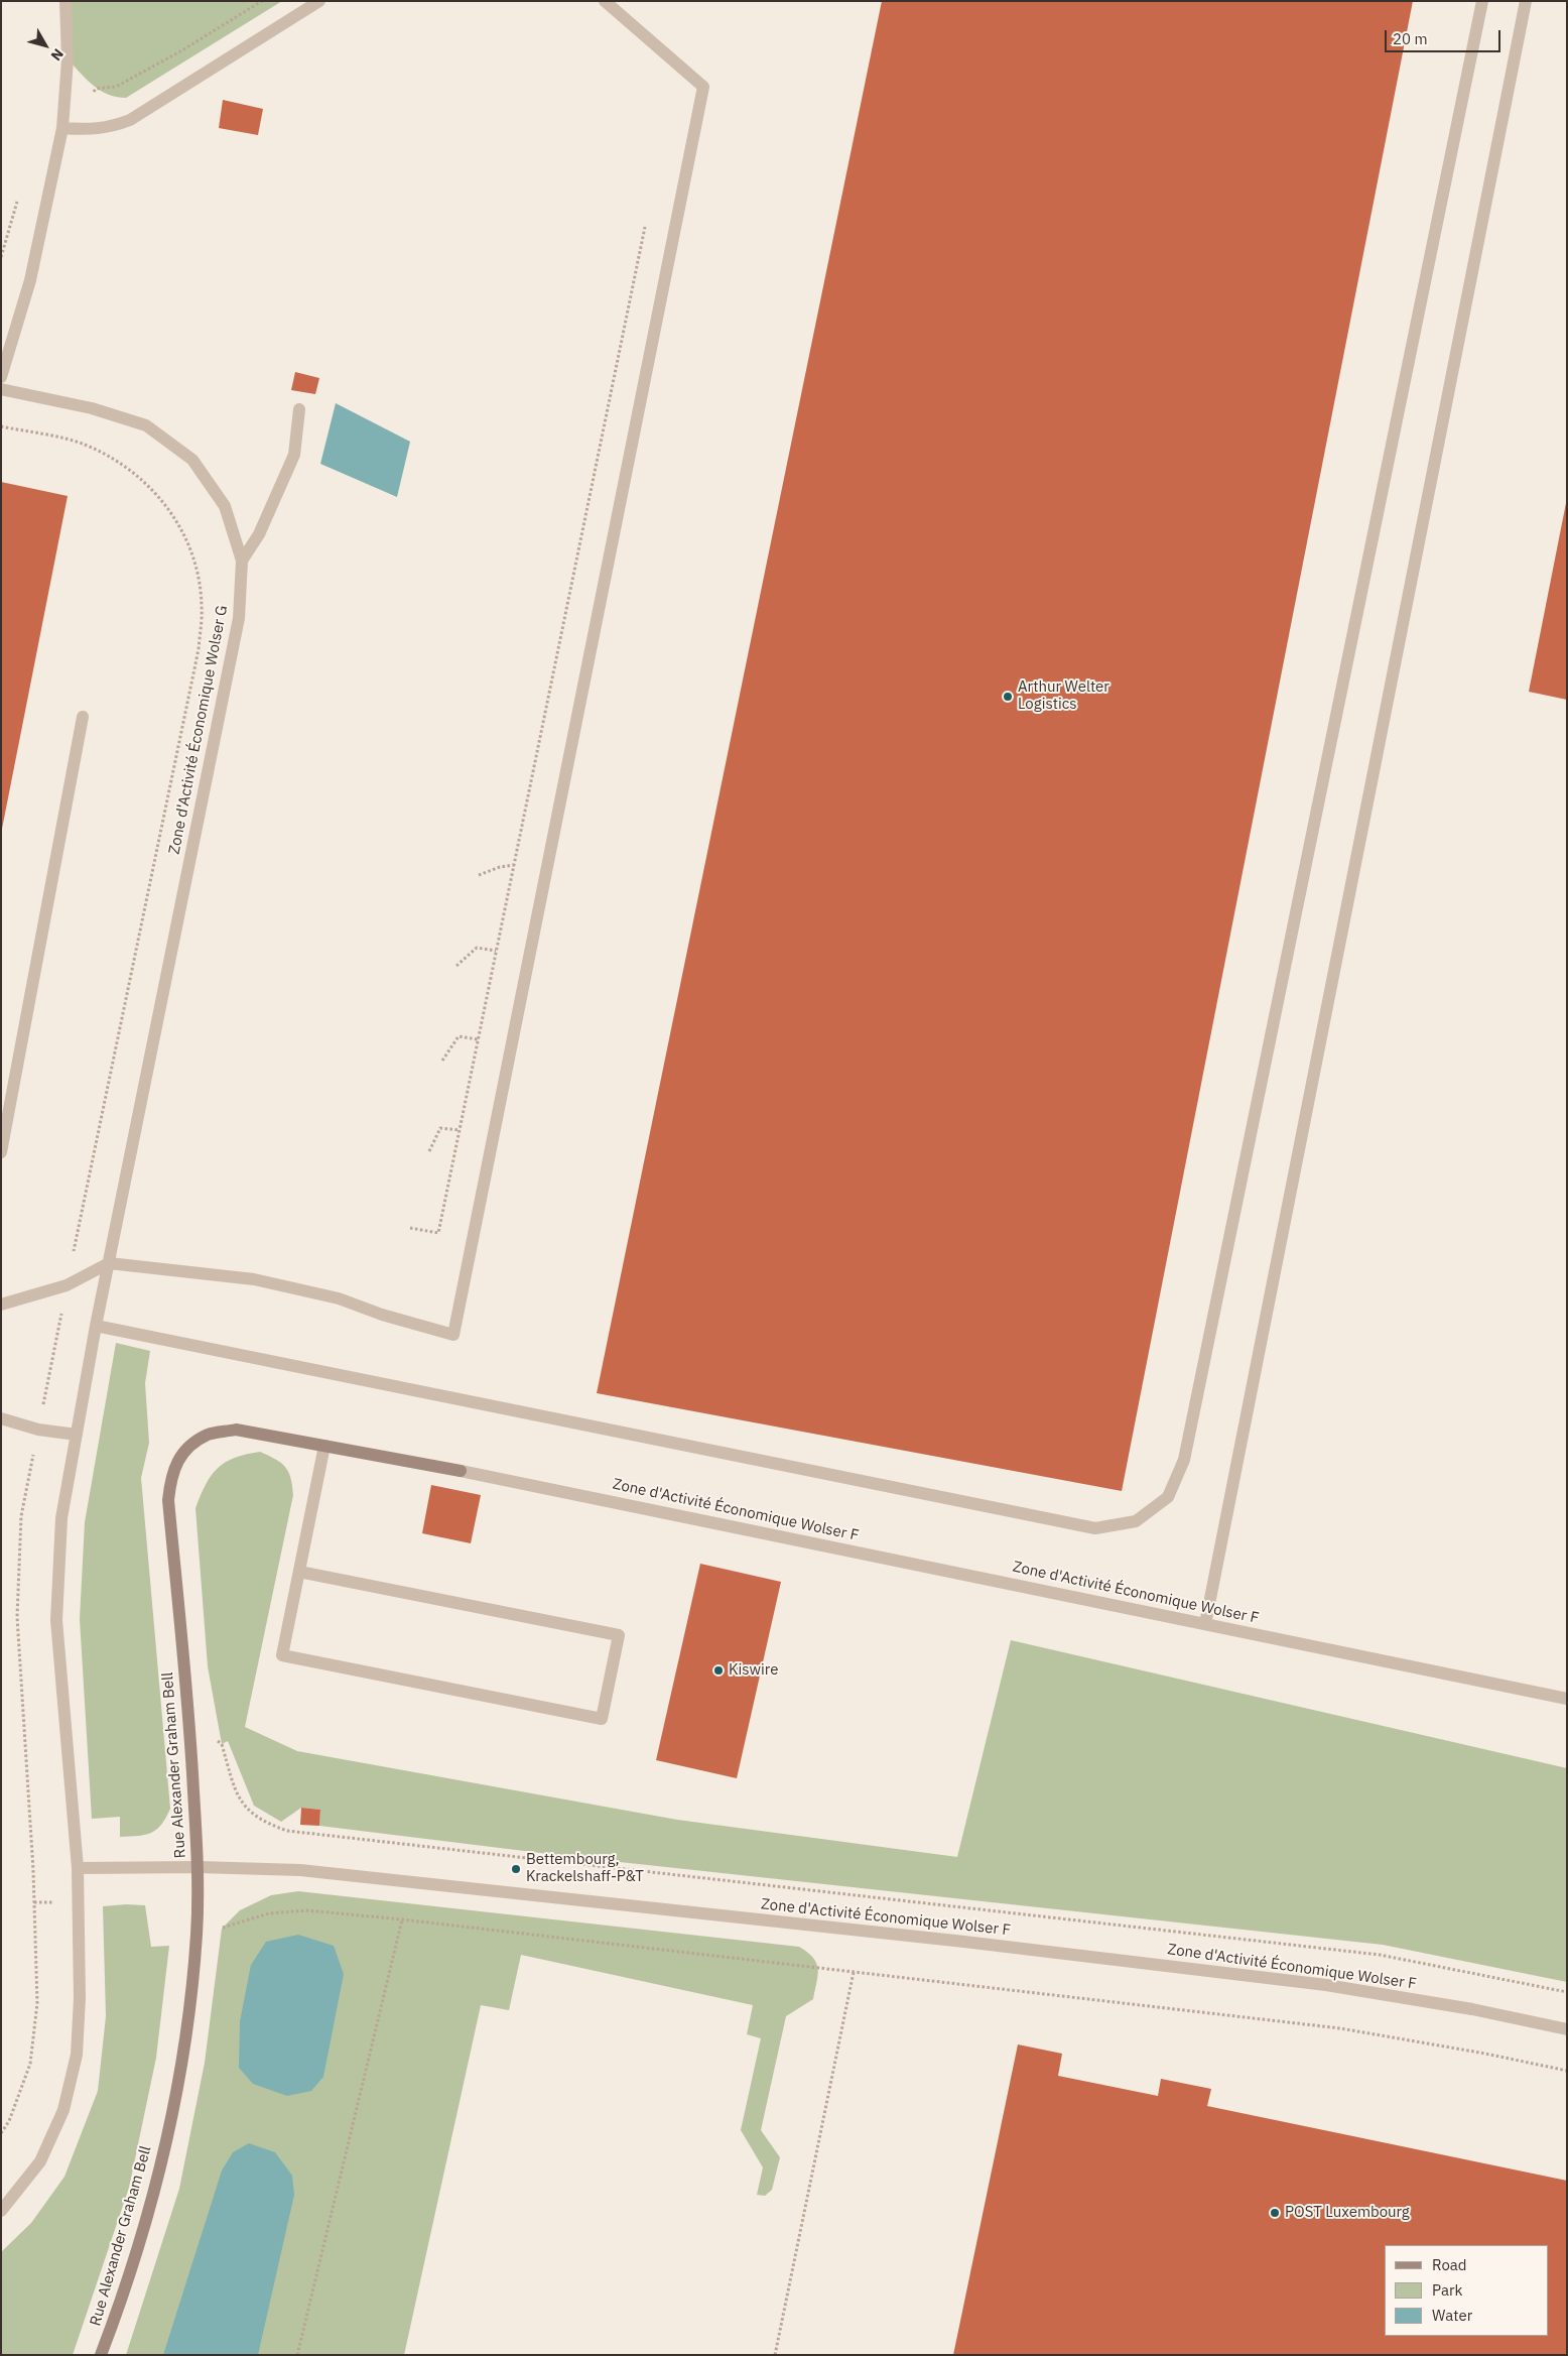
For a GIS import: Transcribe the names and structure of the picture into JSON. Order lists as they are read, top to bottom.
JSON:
{
  "streets": {
    "main road": ["Rue Alexander Graham Bell"],
    "lane": ["Zone d'Activité Économique Wolser G", "Zone d'Activité Économique Wolser F"]
  },
  "crossings": [
    ["Zone d'Activité Économique Wolser F", "Rue Alexander Graham Bell"]
  ],
  "places": [
    "Arthur Welter Logistics",
    "Kiswire",
    "Bettembourg, Krackelshaff-P&T",
    "POST Luxembourg"
  ],
  "legend": ["Road", "Park", "Water"],
  "scale_bar": "20 m",
  "north": "bottom right"
}
